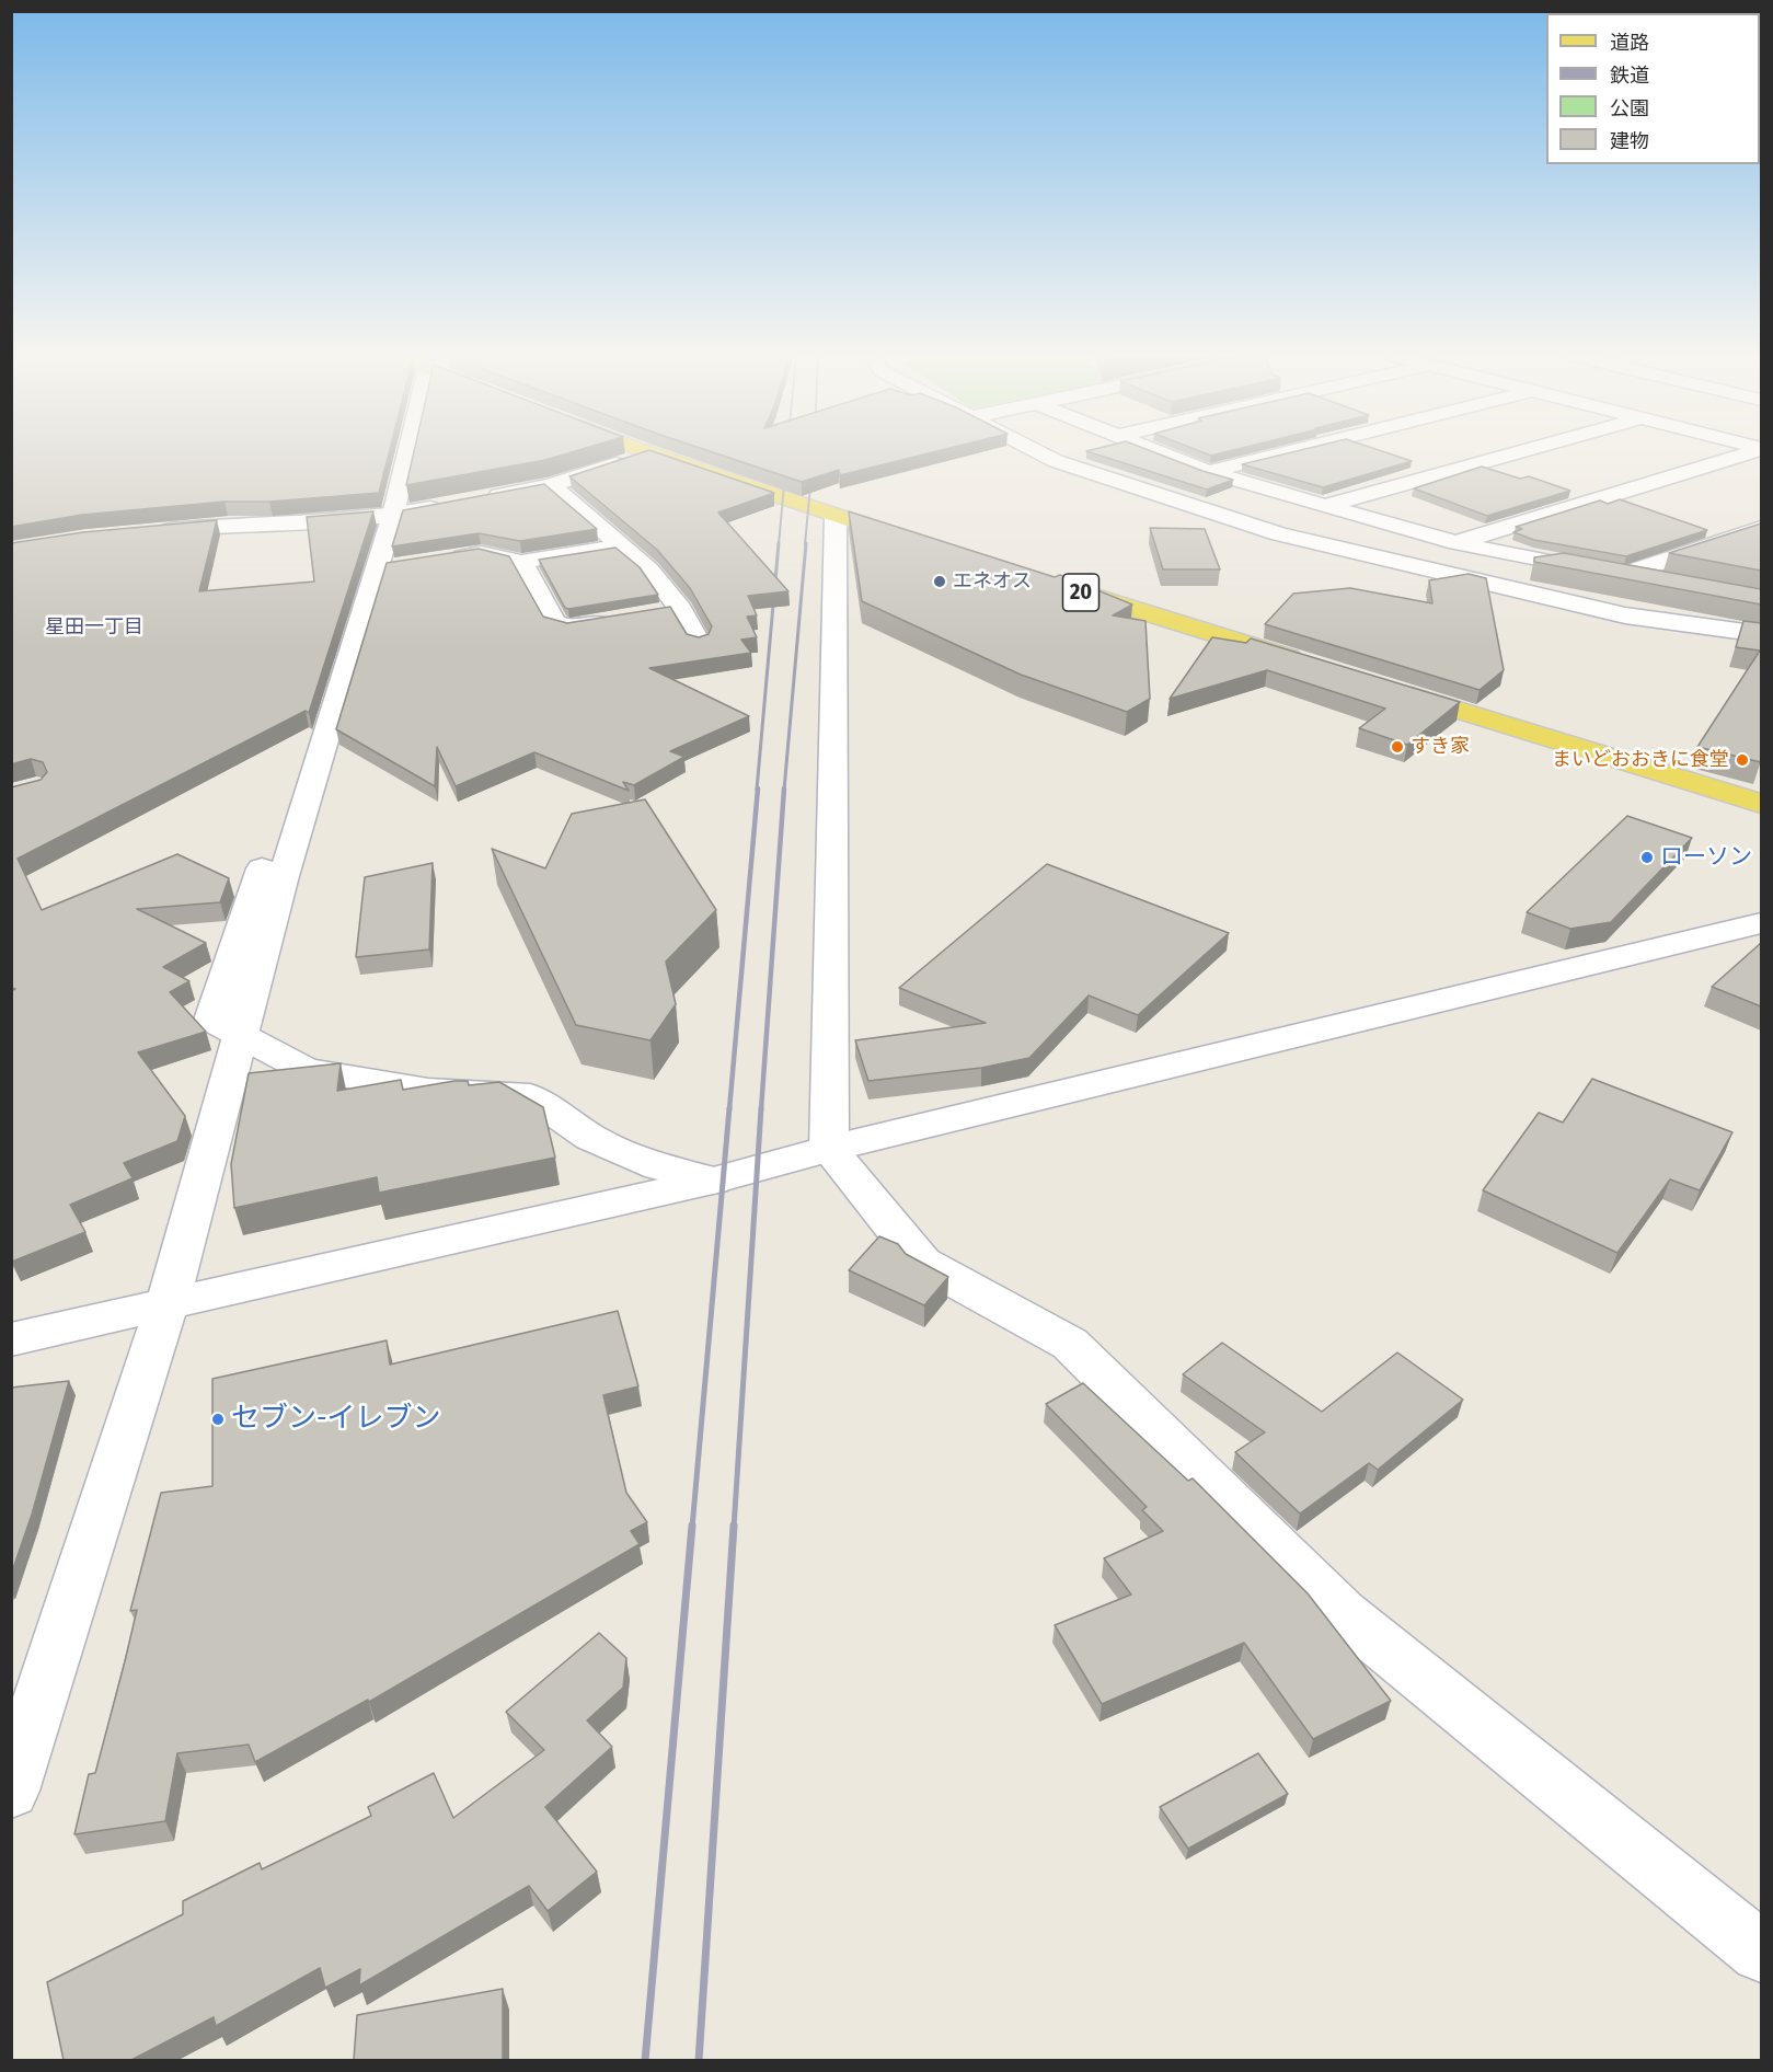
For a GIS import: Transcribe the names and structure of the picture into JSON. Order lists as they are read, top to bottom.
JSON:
{
  "streets": {
    "main road": ["20"]
  },
  "districts": ["星田一丁目"],
  "places": [
    "エネオス",
    "すき家",
    "まいどおおきに食堂",
    "ローソン",
    "セブン-イレブン"
  ],
  "legend": [
    "道路",
    "鉄道",
    "公園",
    "建物"
  ]
}
